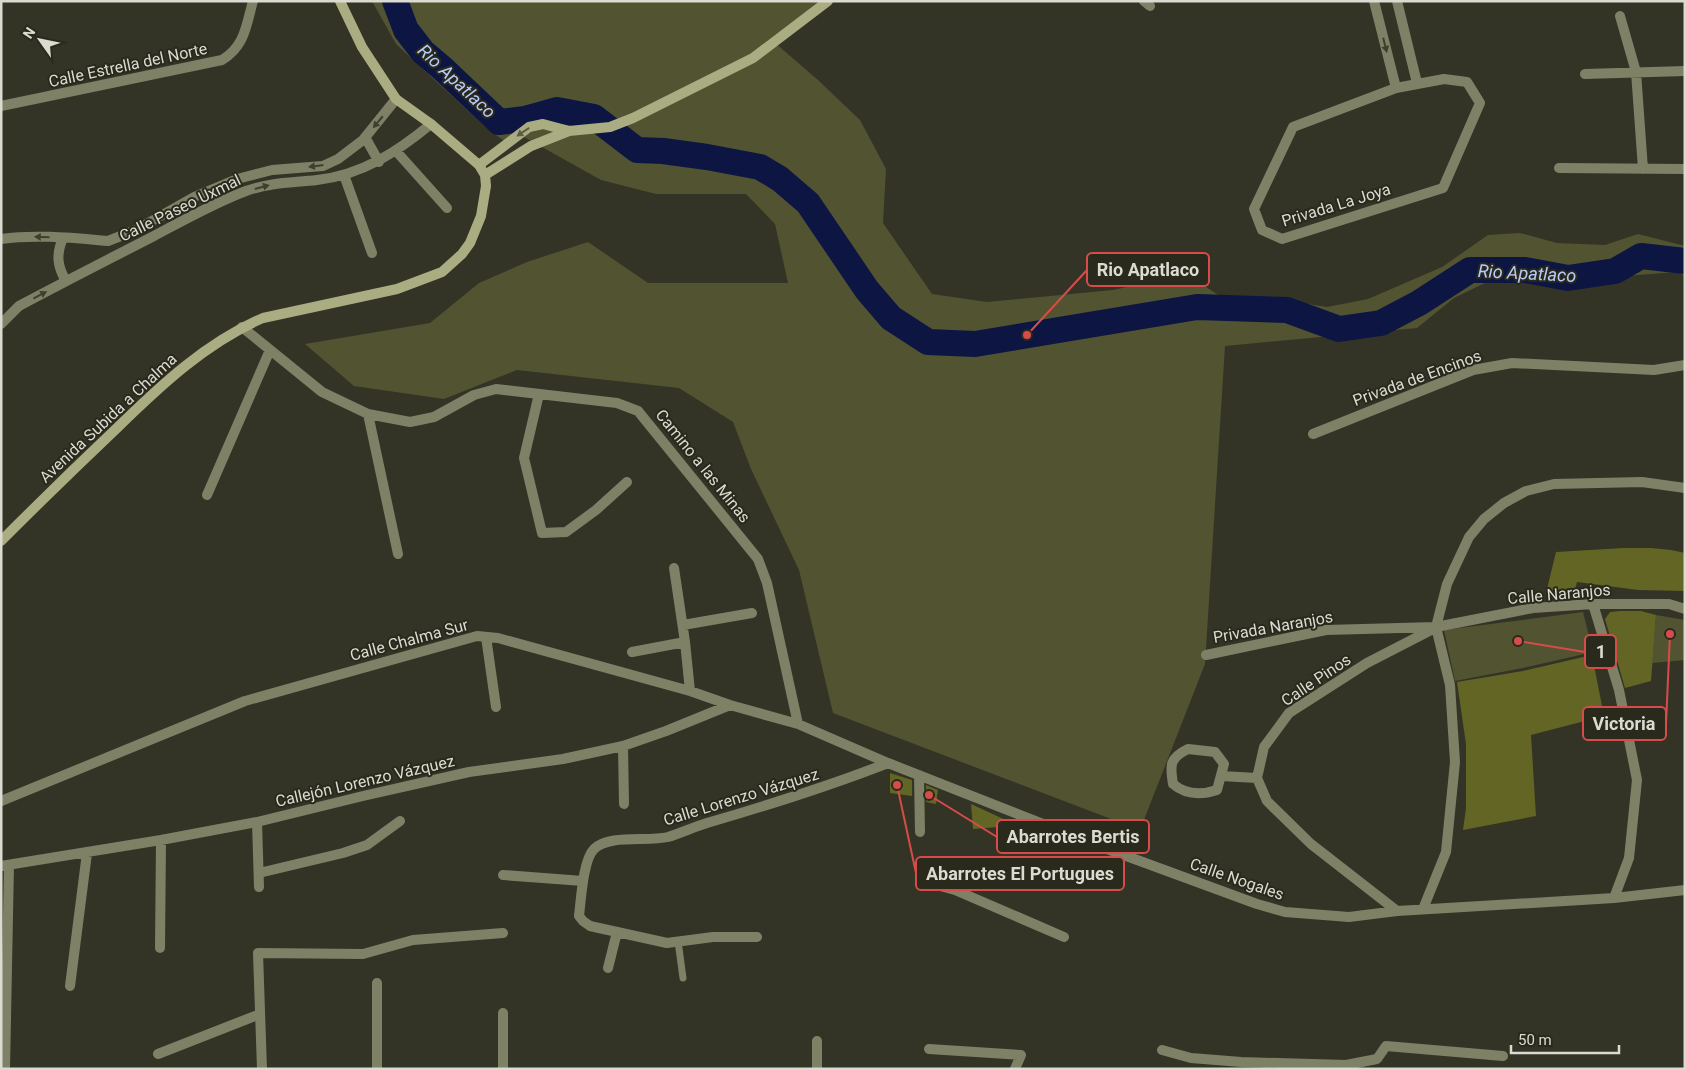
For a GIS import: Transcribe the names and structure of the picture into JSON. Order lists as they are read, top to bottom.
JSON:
{
  "streets": {
    "main road": ["Avenida Subida a Chalma"],
    "street": [
      "Calle Estrella del Norte",
      "Privada La Joya",
      "Calle Paseo Uxmal",
      "Privada de Encinos",
      "Camino a las Minas",
      "Calle Naranjos",
      "Privada Naranjos",
      "Calle Chalma Sur",
      "Calle Pinos",
      "Callejón Lorenzo Vázquez",
      "Calle Lorenzo Vázquez",
      "Calle Nogales"
    ]
  },
  "crossings": [
    ["Avenida Subida a Chalma", "Camino a las Minas"],
    ["Camino a las Minas", "Calle Chalma Sur"],
    ["Calle Naranjos", "Privada Naranjos"],
    ["Calle Naranjos", "Calle Pinos"],
    ["Privada Naranjos", "Calle Pinos"],
    ["Calle Chalma Sur", "Callejón Lorenzo Vázquez"],
    ["Calle Chalma Sur", "Calle Lorenzo Vázquez"],
    ["Calle Chalma Sur", "Calle Nogales"],
    ["Calle Lorenzo Vázquez", "Calle Nogales"]
  ],
  "water": ["Rio Apatlaco"],
  "places": [
    "Rio Apatlaco",
    "Victoria",
    "1",
    "Abarrotes El Portugues",
    "Abarrotes Bertis"
  ],
  "scale_bar": "50 m",
  "north": "top left"
}
